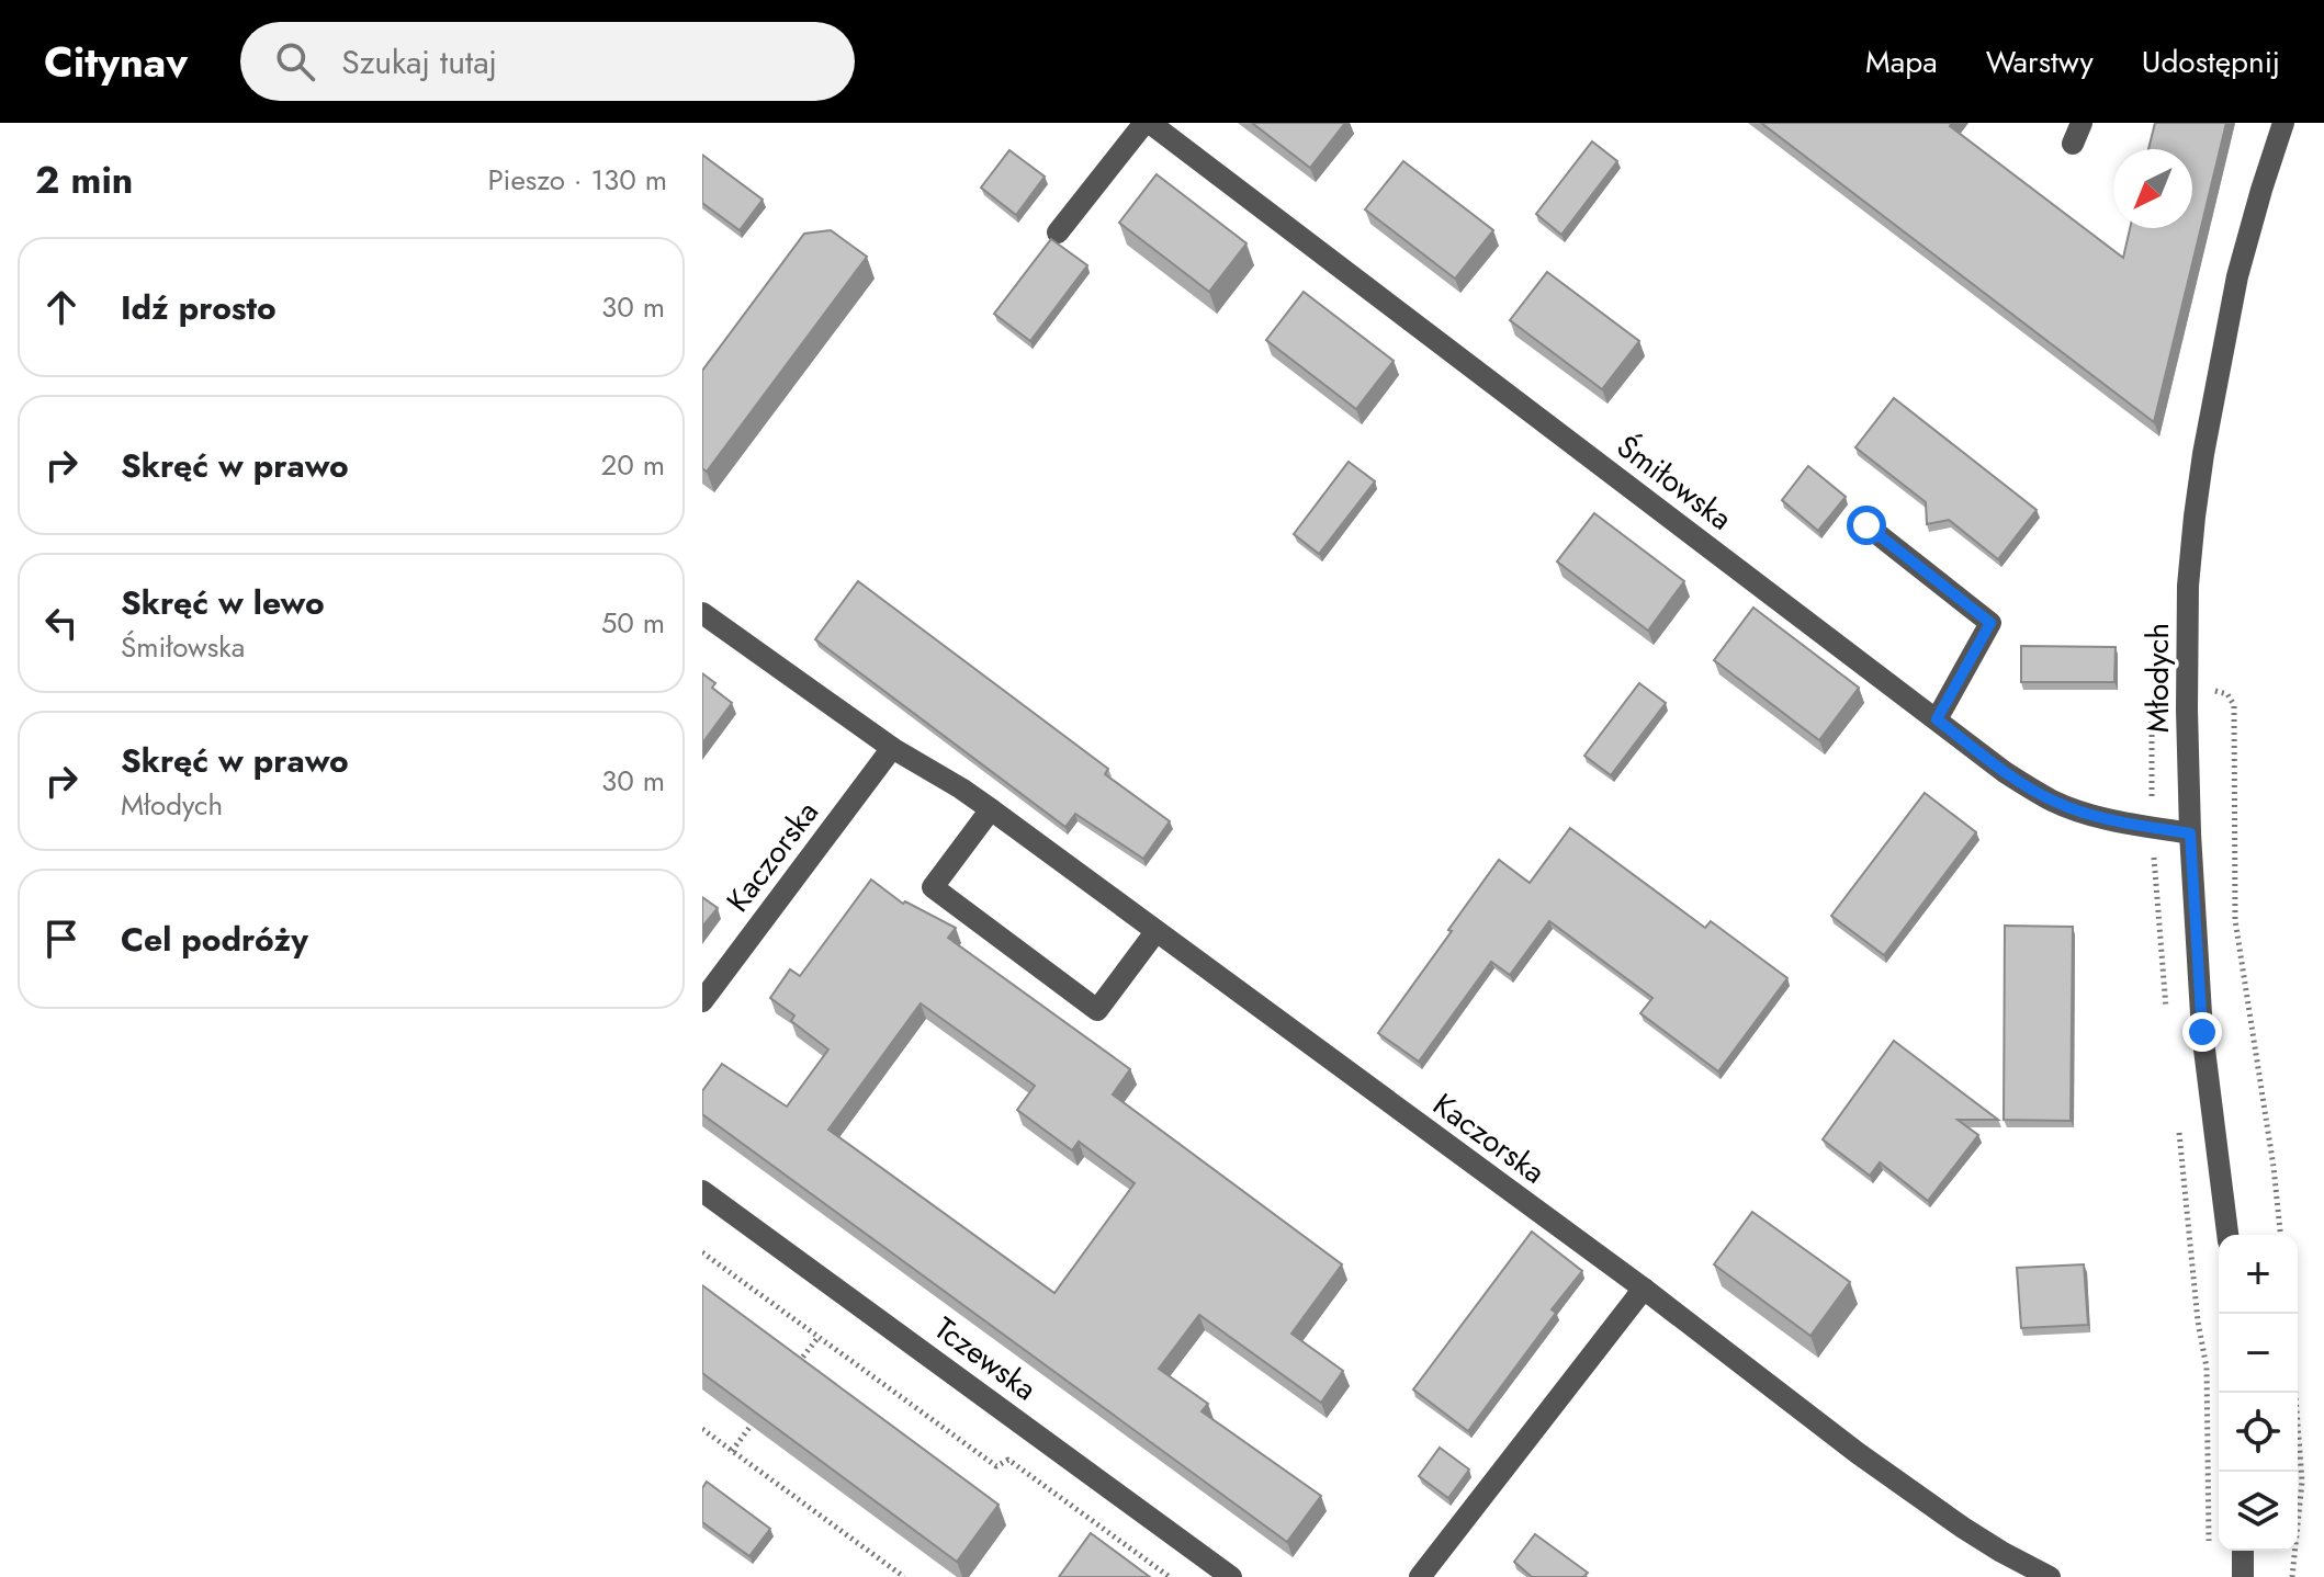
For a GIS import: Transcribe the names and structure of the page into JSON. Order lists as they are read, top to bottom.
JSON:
{
  "streets": {
    "street": [
      "Śmiłowska",
      "Młodych",
      "Kaczorska",
      "Tczewska"
    ]
  },
  "crossings": [
    ["Śmiłowska", "Młodych"]
  ],
  "north": "bottom left",
  "page": {
    "header": "Citynav",
    "search": "Szukaj tutaj",
    "nav": ["Mapa", "Warstwy", "Udostępnij"],
    "heading": ["2 min", "Pieszo · 130 m"],
    "list": [
      ["Idź prosto", "30 m"],
      ["Skręć w prawo", "20 m"],
      ["Skręć w lewo", "Śmiłowska", "50 m"],
      ["Skręć w prawo", "Młodych", "30 m"],
      "Cel podróży"
    ],
    "map_buttons": ["+", "−"]
  }
}
